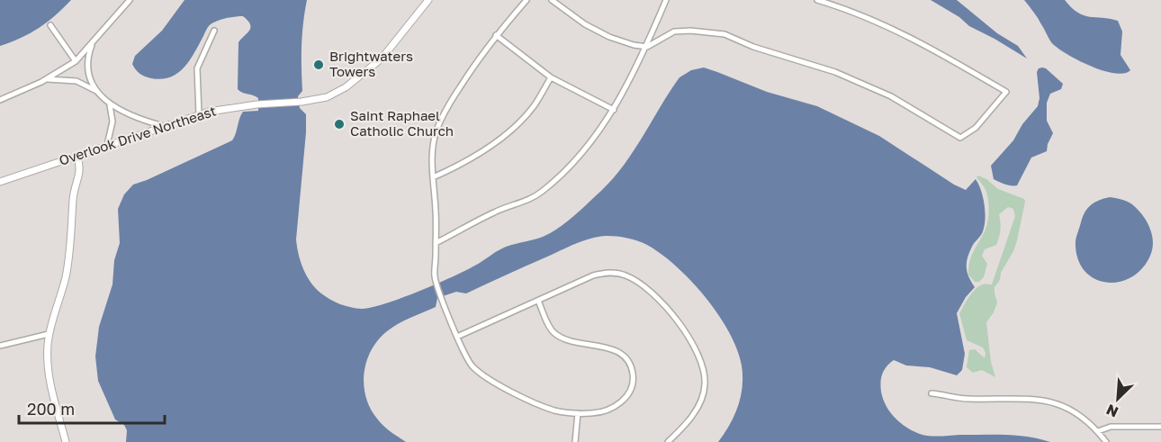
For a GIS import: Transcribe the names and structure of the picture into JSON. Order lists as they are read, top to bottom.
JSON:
{
  "streets": {
    "street": ["Overlook Drive Northeast"]
  },
  "places": ["Brightwaters Towers", "Saint Raphael Catholic Church"],
  "scale_bar": "200 m",
  "north": "bottom left"
}
